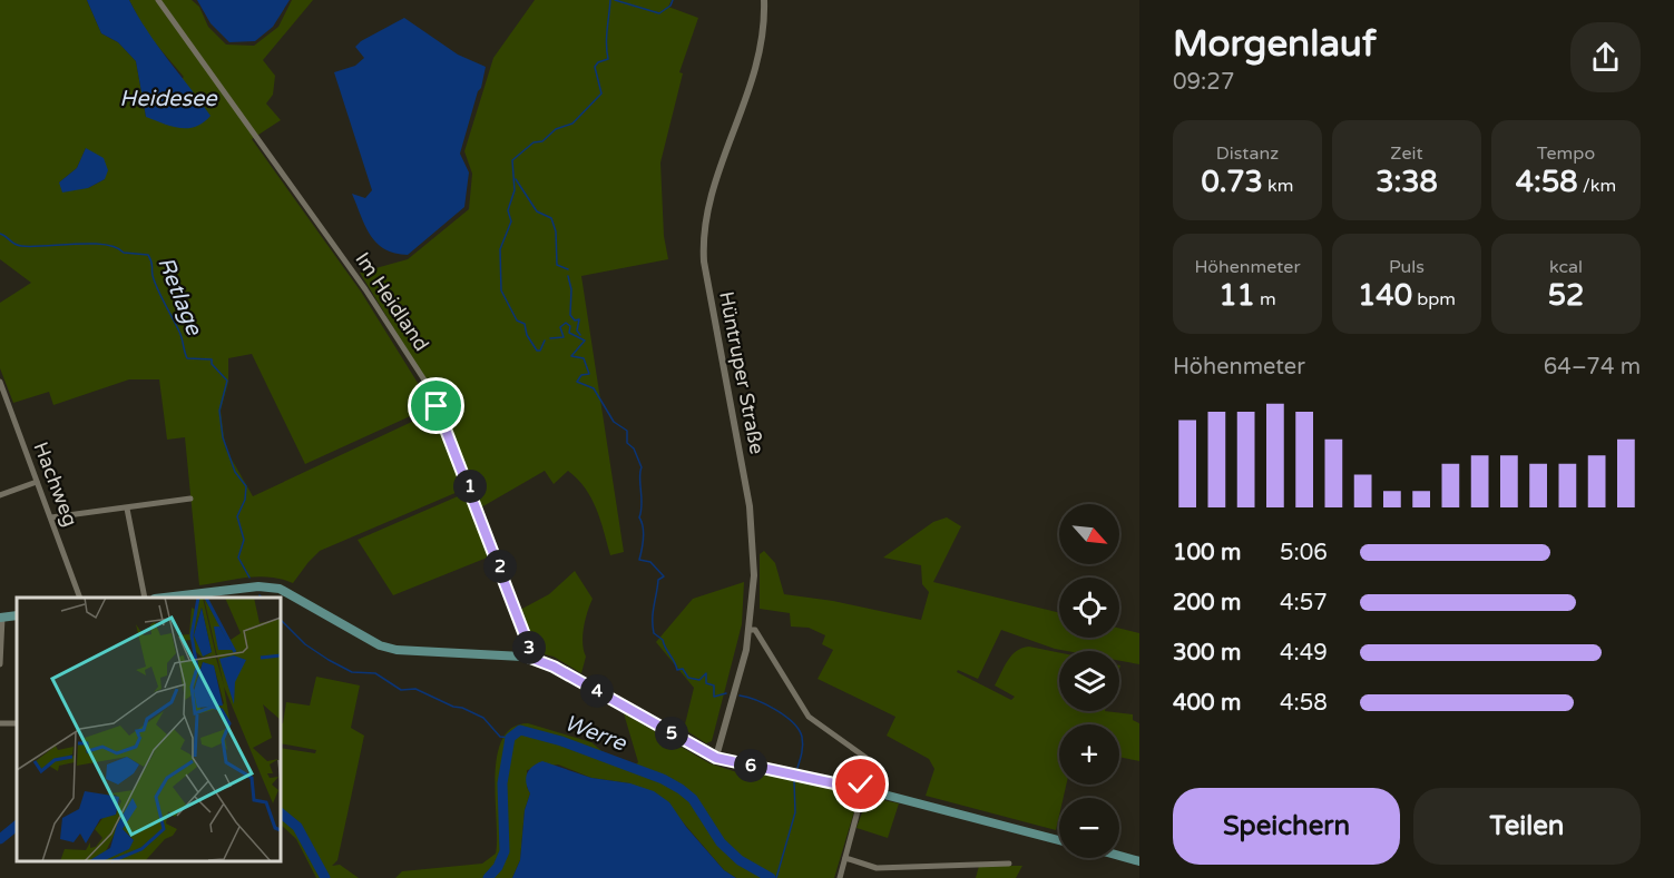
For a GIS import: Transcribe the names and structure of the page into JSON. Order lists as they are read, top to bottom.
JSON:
{
  "streets": {
    "street": ["Im Heidland", "Hüntruper Straße", "Hachweg"]
  },
  "water": ["Heidesee", "Retlage", "Werre"],
  "north": "bottom right",
  "page": {
    "heading": ["Morgenlauf", "09:27"],
    "stats": [
      ["Distanz", "0.73 km"],
      ["Zeit", "3:38"],
      ["Tempo", "4:58 /km"],
      ["Höhenmeter", "11 m"],
      ["Puls", "140 bpm"],
      ["kcal", "52"]
    ],
    "chart": ["Höhenmeter", "64–74 m"],
    "pins": [
      "1",
      "2",
      "3",
      "4",
      "5",
      "6"
    ],
    "map_buttons": ["+", "−"],
    "list": [
      {
        "name": "100 m",
        "note": "5:06"
      },
      {
        "name": "200 m",
        "note": "4:57"
      },
      {
        "name": "300 m",
        "note": "4:49"
      },
      {
        "name": "400 m",
        "note": "4:58"
      }
    ],
    "buttons": ["Speichern", "Teilen"]
  }
}
